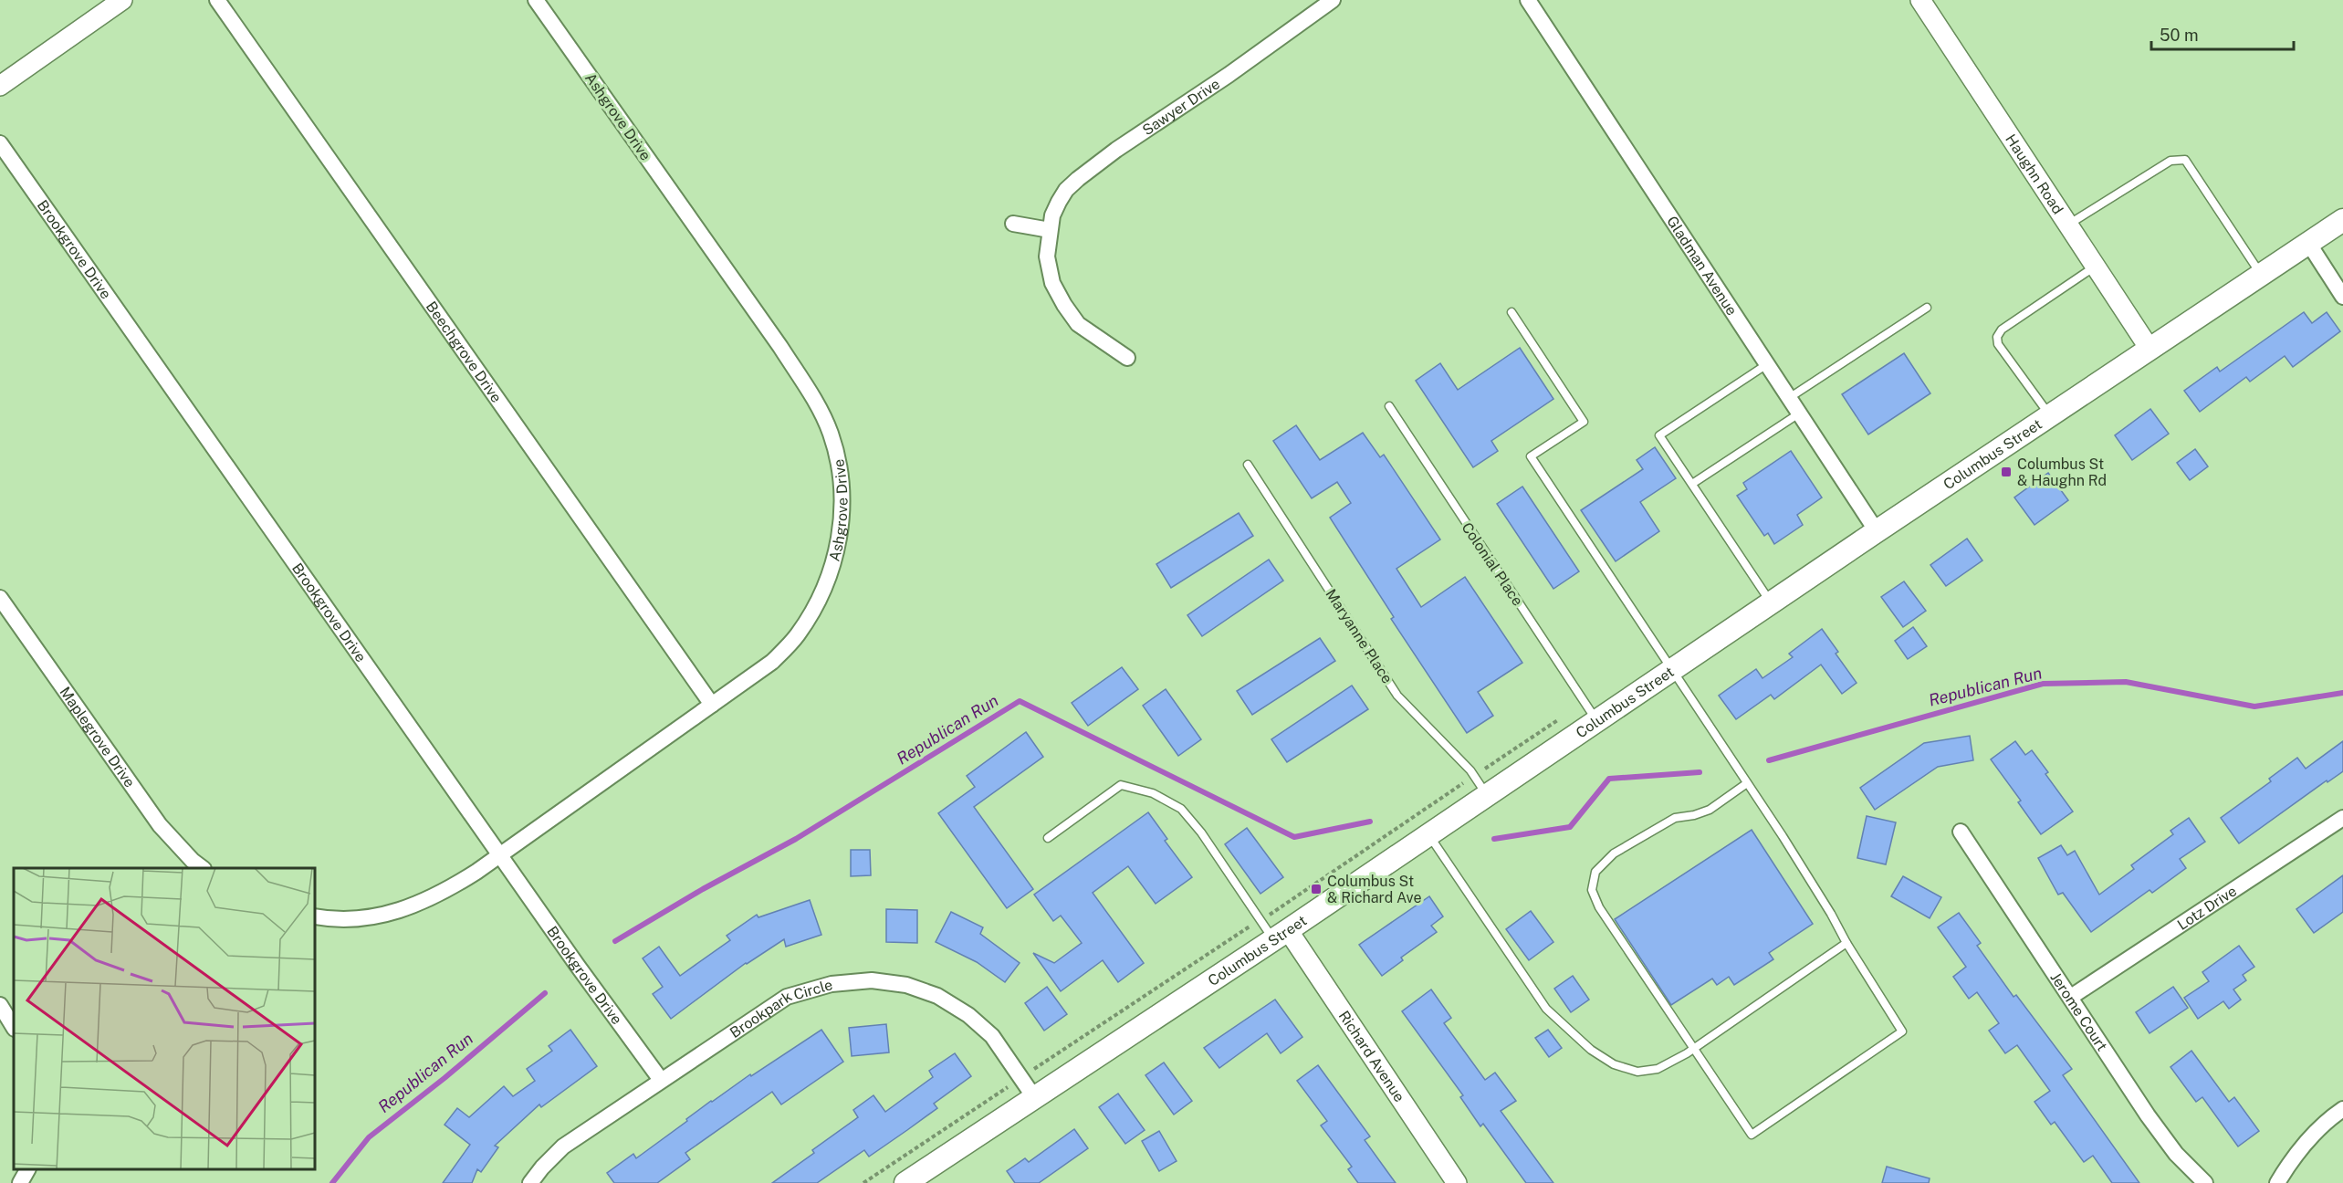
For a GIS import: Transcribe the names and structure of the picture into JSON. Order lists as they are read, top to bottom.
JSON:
{
  "streets": {
    "main road": ["Columbus Street"],
    "street": [
      "Sawyer Drive",
      "Ashgrove Drive",
      "Haughn Road",
      "Brookgrove Drive",
      "Gladman Avenue",
      "Beechgrove Drive",
      "Maplegrove Drive",
      "Lotz Drive",
      "Brookpark Circle",
      "Jerome Court",
      "Richard Avenue"
    ],
    "lane": ["Colonial Place", "Maryanne Place"]
  },
  "crossings": [
    ["Ashgrove Drive", "Brookgrove Drive"],
    ["Ashgrove Drive", "Beechgrove Drive"],
    ["Haughn Road", "Columbus Street"],
    ["Brookgrove Drive", "Brookpark Circle"],
    ["Gladman Avenue", "Columbus Street"],
    ["Columbus Street", "Colonial Place"],
    ["Columbus Street", "Maryanne Place"],
    ["Columbus Street", "Brookpark Circle"],
    ["Columbus Street", "Richard Avenue"],
    ["Lotz Drive", "Jerome Court"]
  ],
  "water": ["Republican Run"],
  "places": {
    "transit": ["Columbus St & Haughn Rd", "Columbus St & Richard Ave"]
  },
  "scale_bar": "50 m"
}
